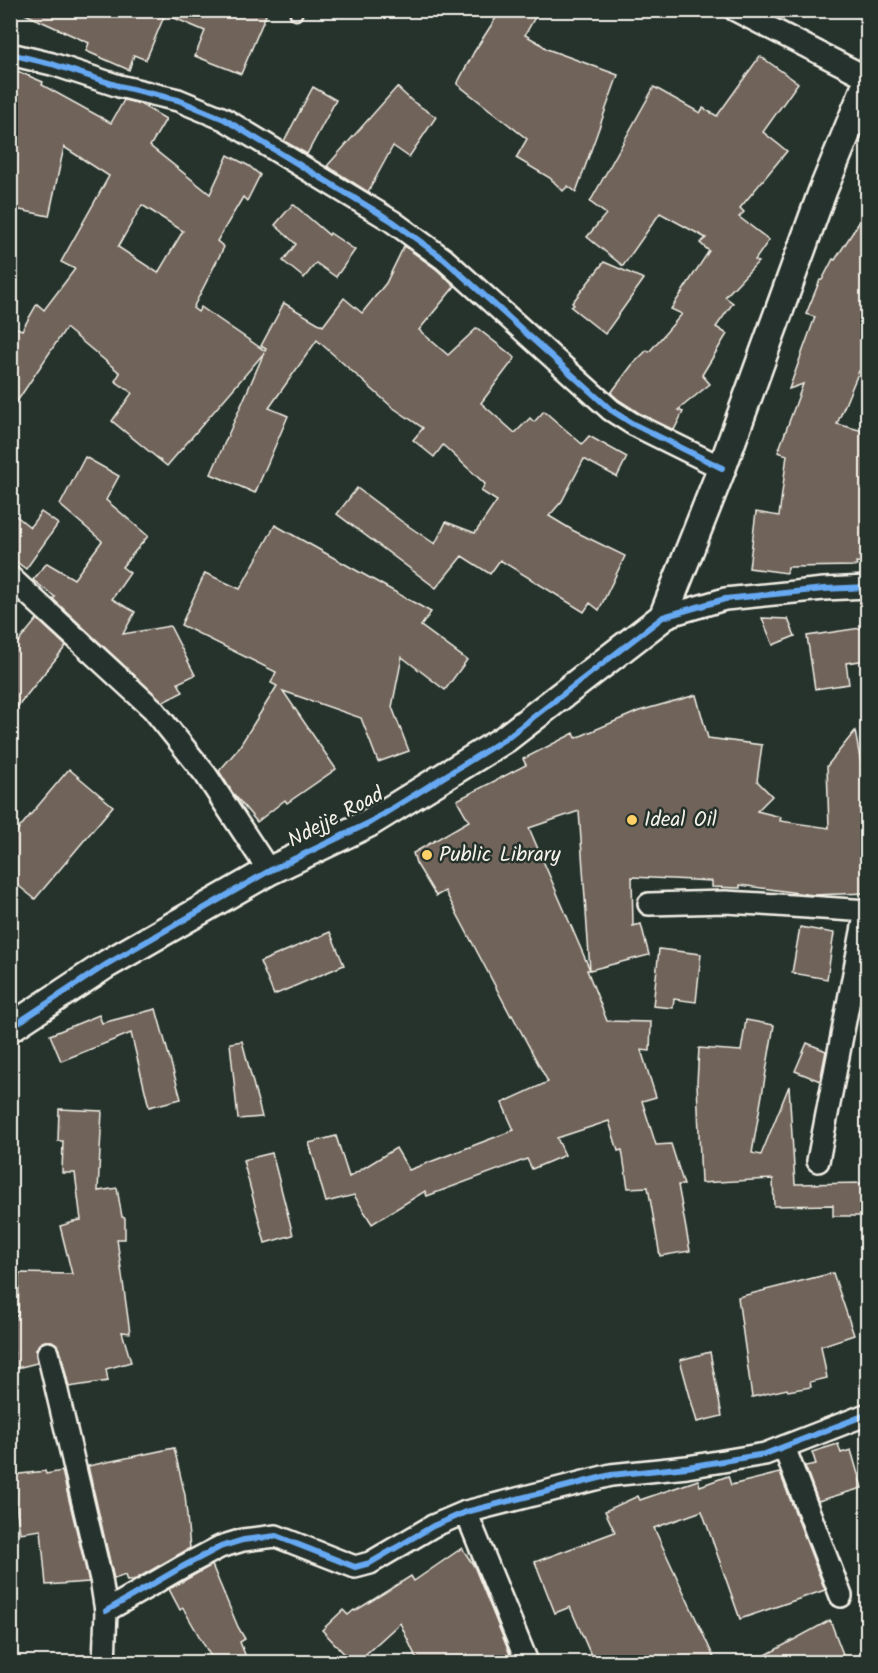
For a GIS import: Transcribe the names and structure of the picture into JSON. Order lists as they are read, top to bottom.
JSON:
{
  "streets": {
    "street": ["Ndejje Road"]
  },
  "places": ["Ideal Oil", "Public Library"]
}
